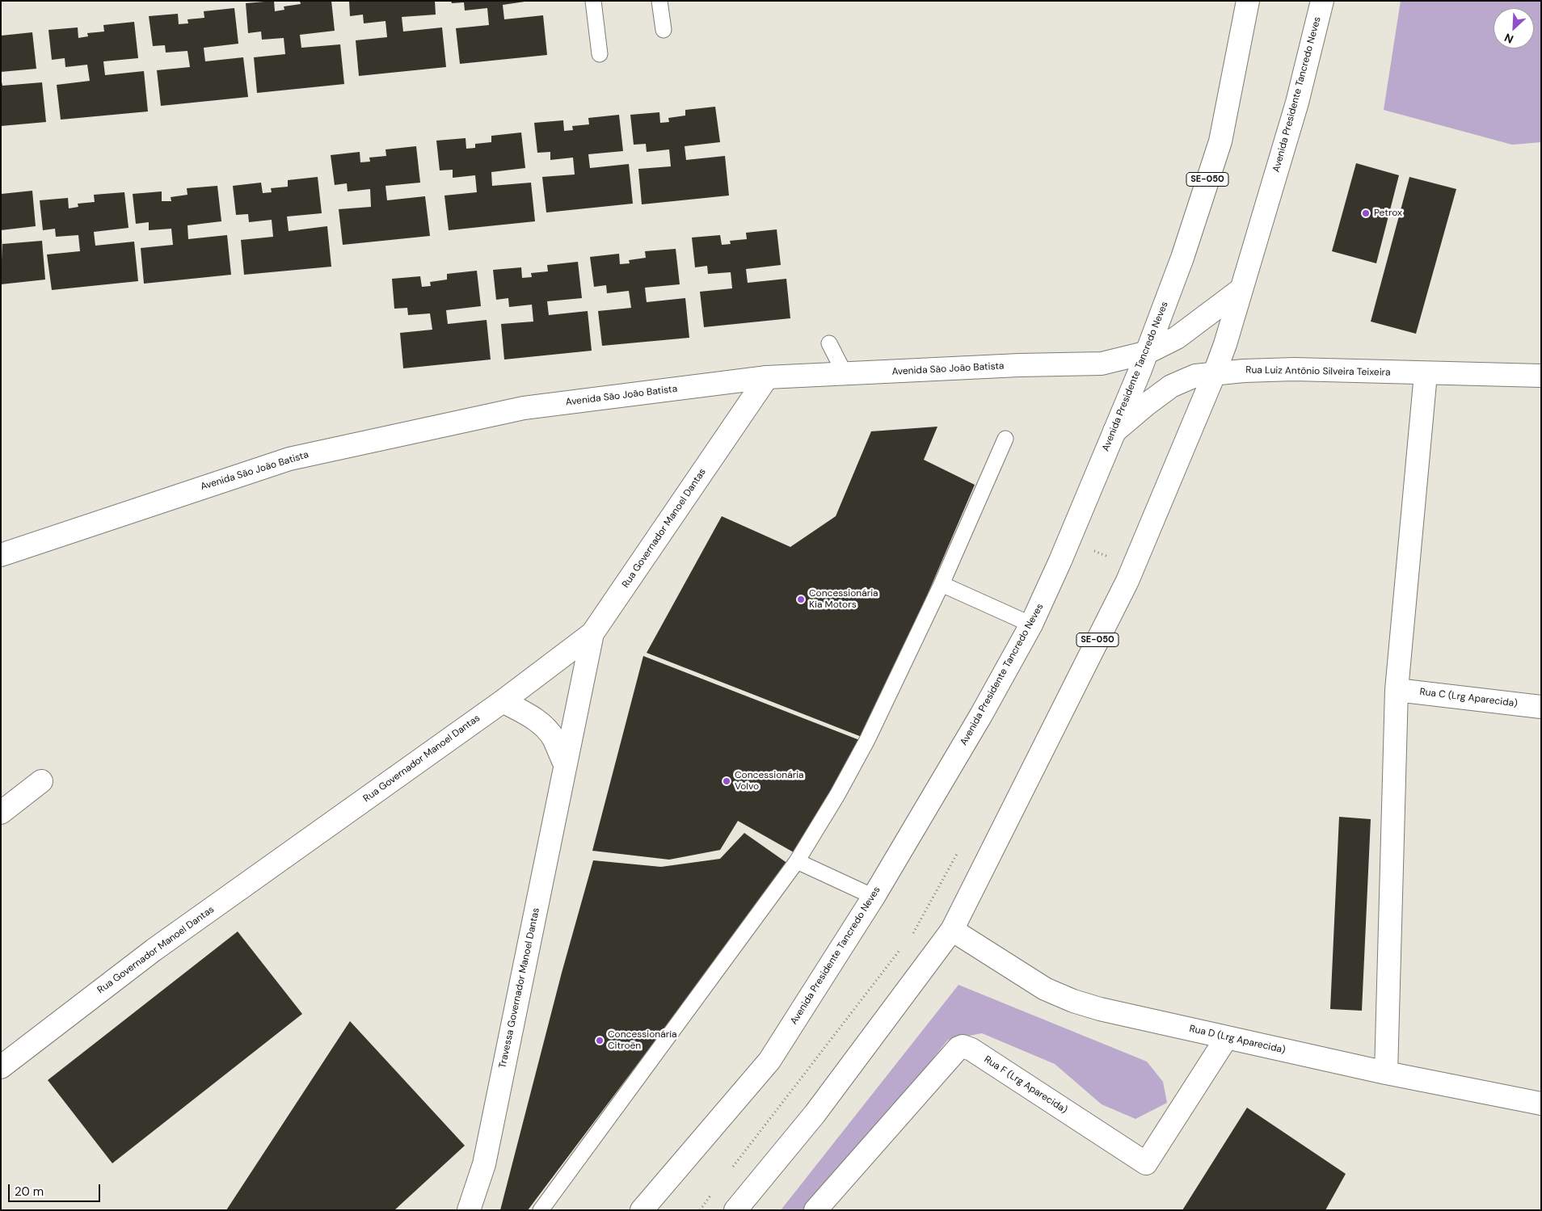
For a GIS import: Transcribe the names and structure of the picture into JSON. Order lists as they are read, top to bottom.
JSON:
{
  "streets": {
    "street": [
      "Avenida Presidente Tancredo Neves",
      "SE-050",
      "Avenida São João Batista",
      "Rua Luiz Antônio Silveira Teixeira",
      "Rua Governador Manoel Dantas",
      "Rua C (Lrg Aparecida)",
      "Travessa Governador Manoel Dantas",
      "Rua D (Lrg Aparecida)",
      "Rua F (Lrg Aparecida)"
    ]
  },
  "crossings": [
    ["Avenida Presidente Tancredo Neves", "Avenida São João Batista"],
    ["Avenida Presidente Tancredo Neves", "Rua Luiz Antônio Silveira Teixeira"],
    ["Avenida Presidente Tancredo Neves", "Rua D (Lrg Aparecida)"],
    ["Avenida São João Batista", "Rua Governador Manoel Dantas"],
    ["Rua Governador Manoel Dantas", "Travessa Governador Manoel Dantas"],
    ["Rua D (Lrg Aparecida)", "Rua F (Lrg Aparecida)"]
  ],
  "places": [
    "Petrox",
    "Concessionária Kia Motors",
    "Concessionária Volvo",
    "Concessionária Citroën"
  ],
  "scale_bar": "20 m",
  "north": "bottom left"
}
